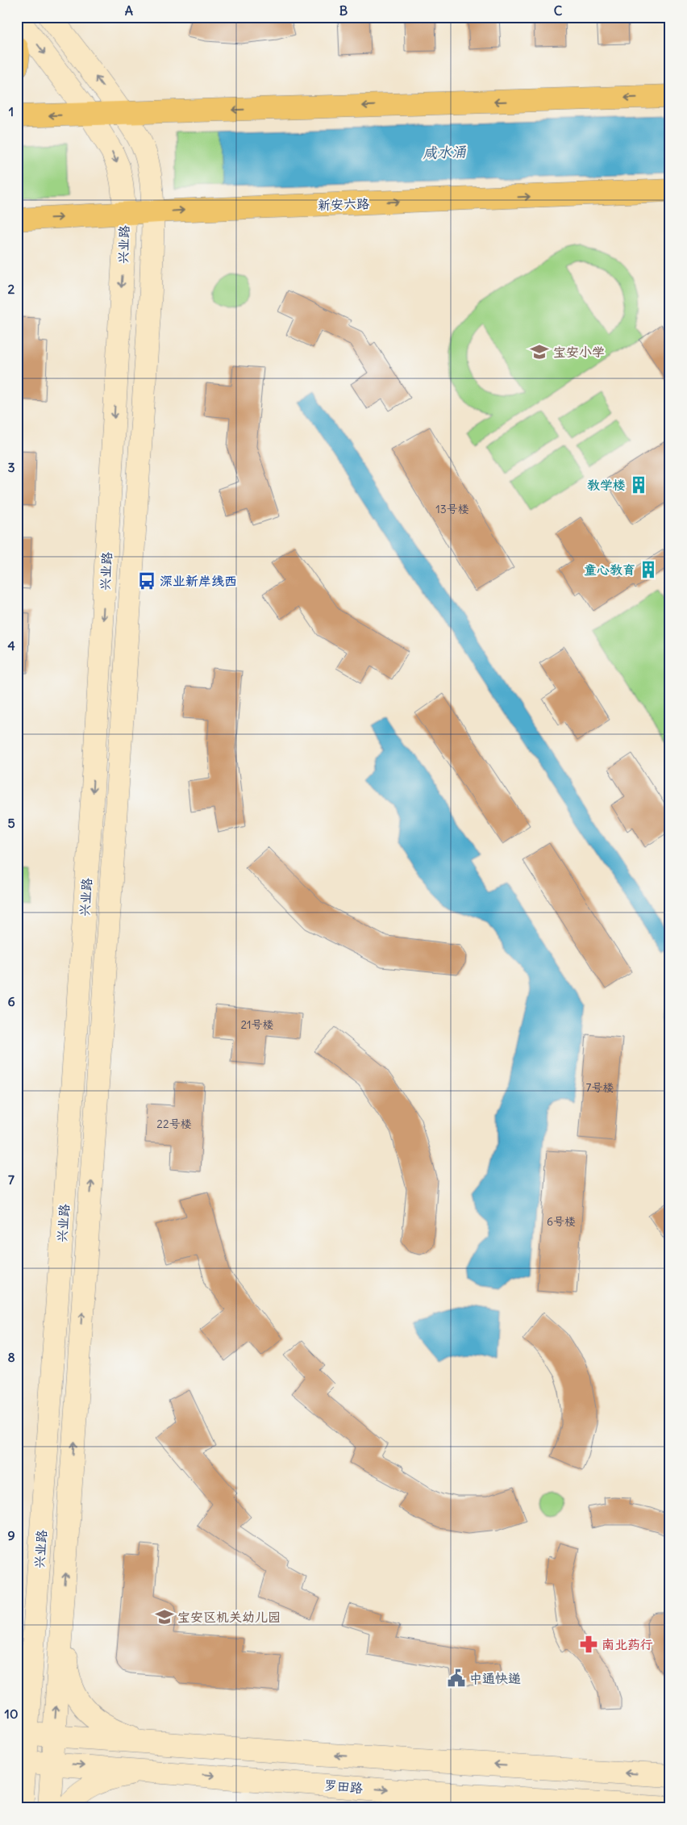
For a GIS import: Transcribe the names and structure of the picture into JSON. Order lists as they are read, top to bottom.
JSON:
{
  "streets": {
    "main road": ["新安六路", "兴业路", "罗田路"]
  },
  "crossings": [
    ["新安六路", "兴业路"],
    ["兴业路", "罗田路"]
  ],
  "water": ["咸水涌"],
  "places": {
    "school or university": ["宝安小学", "宝安区机关幼儿园"],
    "building": ["教学楼", "童心教育"],
    "bus stop": ["深业新岸线西"],
    "pharmacy": ["南北药行"],
    "public building": ["中通快递"]
  },
  "house_numbers": [
    "13号楼",
    "21号楼",
    "7号楼",
    "22号楼",
    "6号楼"
  ],
  "grid": {
    "columns": ["A", "B", "C"],
    "rows": [
      "1",
      "2",
      "3",
      "4",
      "5",
      "6",
      "7",
      "8",
      "9",
      "10"
    ]
  }
}
